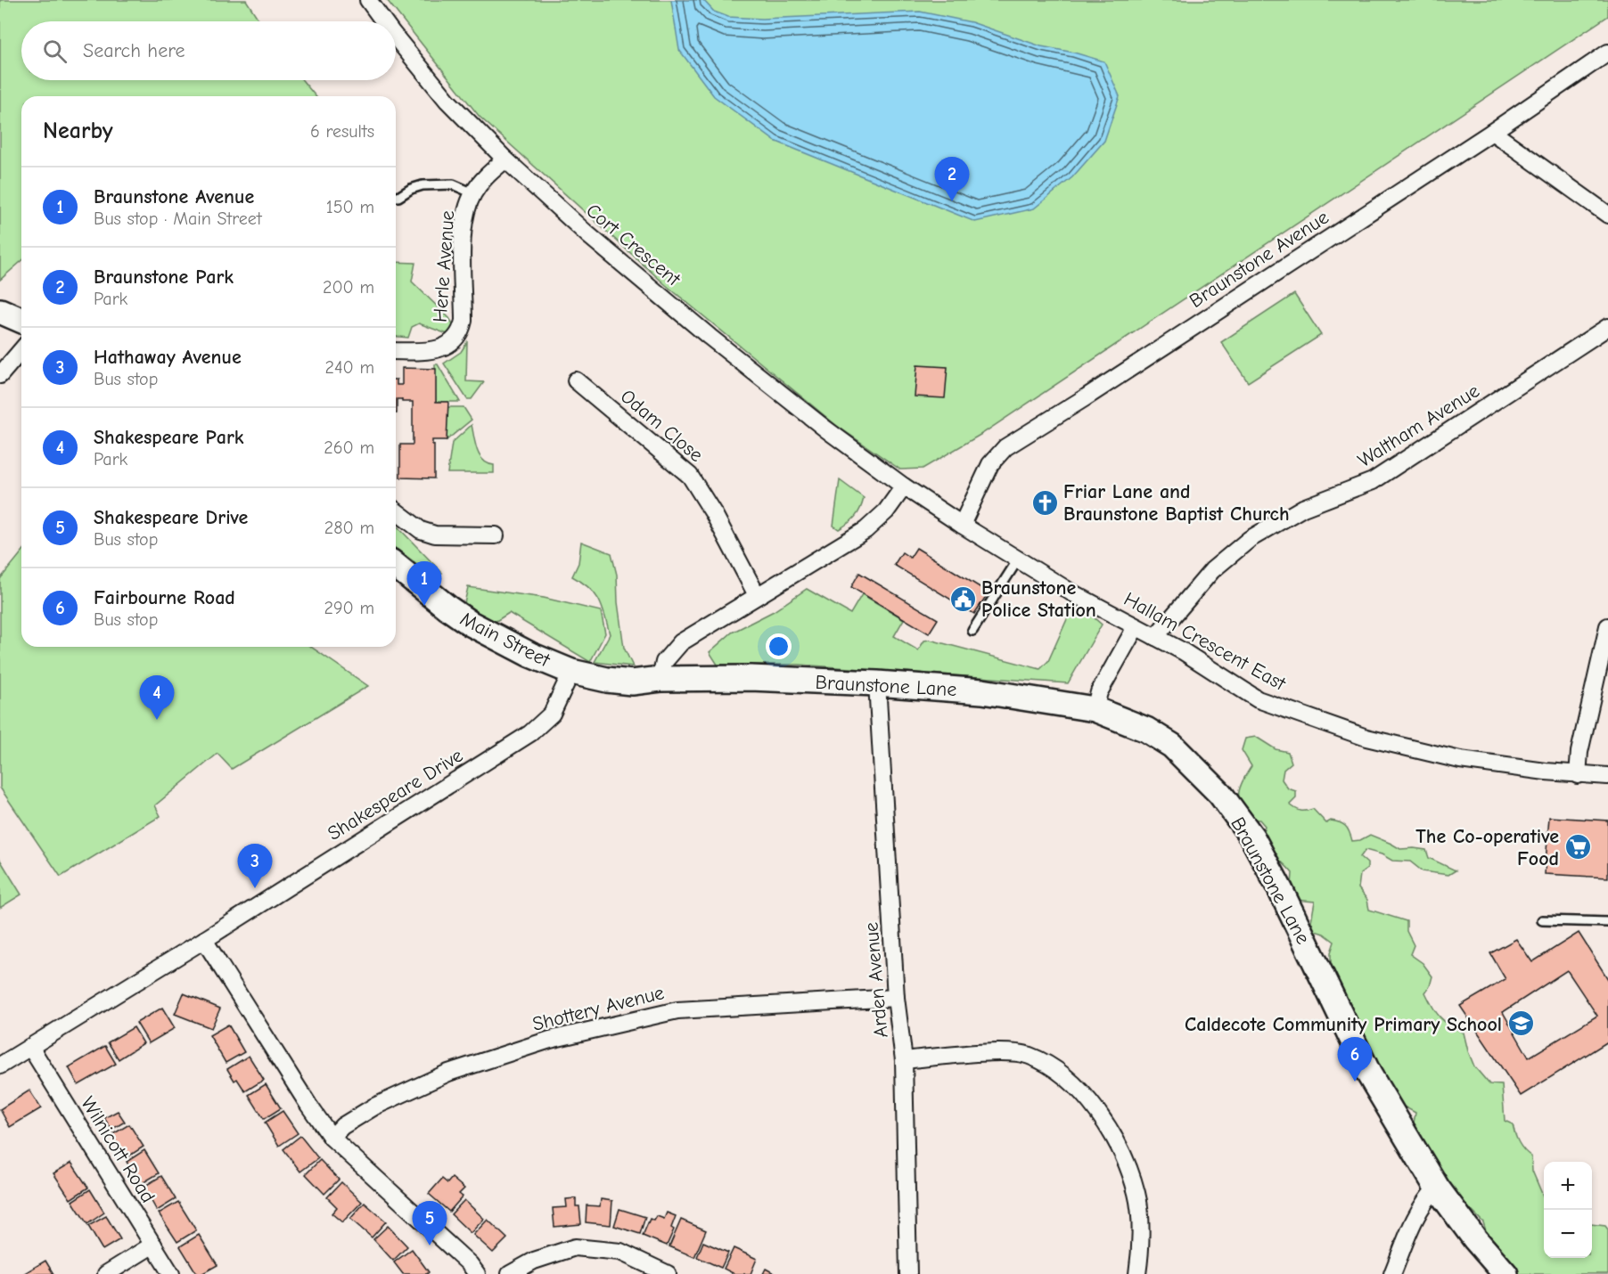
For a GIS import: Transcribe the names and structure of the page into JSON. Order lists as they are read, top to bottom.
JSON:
{
  "streets": {
    "street": [
      "Cort Crescent",
      "Braunstone Avenue",
      "Herle Avenue",
      "Odam Close",
      "Waltham Avenue",
      "Main Street",
      "Hallam Crescent East",
      "Braunstone Lane",
      "Shakespeare Drive",
      "Arden Avenue",
      "Shottery Avenue",
      "Wilnicott Road"
    ]
  },
  "crossings": [
    ["Cort Crescent", "Herle Avenue"],
    ["Cort Crescent", "Hallam Crescent East"],
    ["Braunstone Avenue", "Hallam Crescent East"],
    ["Waltham Avenue", "Hallam Crescent East"],
    ["Main Street", "Braunstone Lane"],
    ["Main Street", "Shakespeare Drive"],
    ["Braunstone Lane", "Shakespeare Drive"],
    ["Braunstone Lane", "Arden Avenue"],
    ["Shakespeare Drive", "Wilnicott Road"],
    ["Arden Avenue", "Shottery Avenue"]
  ],
  "places": {
    "church": ["Friar Lane and Braunstone Baptist Church"],
    "public building": ["Braunstone Police Station"],
    "supermarket": ["The Co-operative Food"],
    "school or university": ["Caldecote Community Primary School"]
  },
  "page": {
    "search": "Search here",
    "heading": ["Nearby", "6 results"],
    "pins": [
      "2",
      "1",
      "4",
      "3",
      "6",
      "5"
    ],
    "list": [
      {
        "mark": "1",
        "name": "Braunstone Avenue",
        "note": "Bus stop · Main Street",
        "value": "150 m"
      },
      {
        "mark": "2",
        "name": "Braunstone Park",
        "note": "Park",
        "value": "200 m"
      },
      {
        "mark": "3",
        "name": "Hathaway Avenue",
        "note": "Bus stop",
        "value": "240 m"
      },
      {
        "mark": "4",
        "name": "Shakespeare Park",
        "note": "Park",
        "value": "260 m"
      },
      {
        "mark": "5",
        "name": "Shakespeare Drive",
        "note": "Bus stop",
        "value": "280 m"
      },
      {
        "mark": "6",
        "name": "Fairbourne Road",
        "note": "Bus stop",
        "value": "290 m"
      }
    ],
    "map_buttons": ["+", "−"]
  }
}
